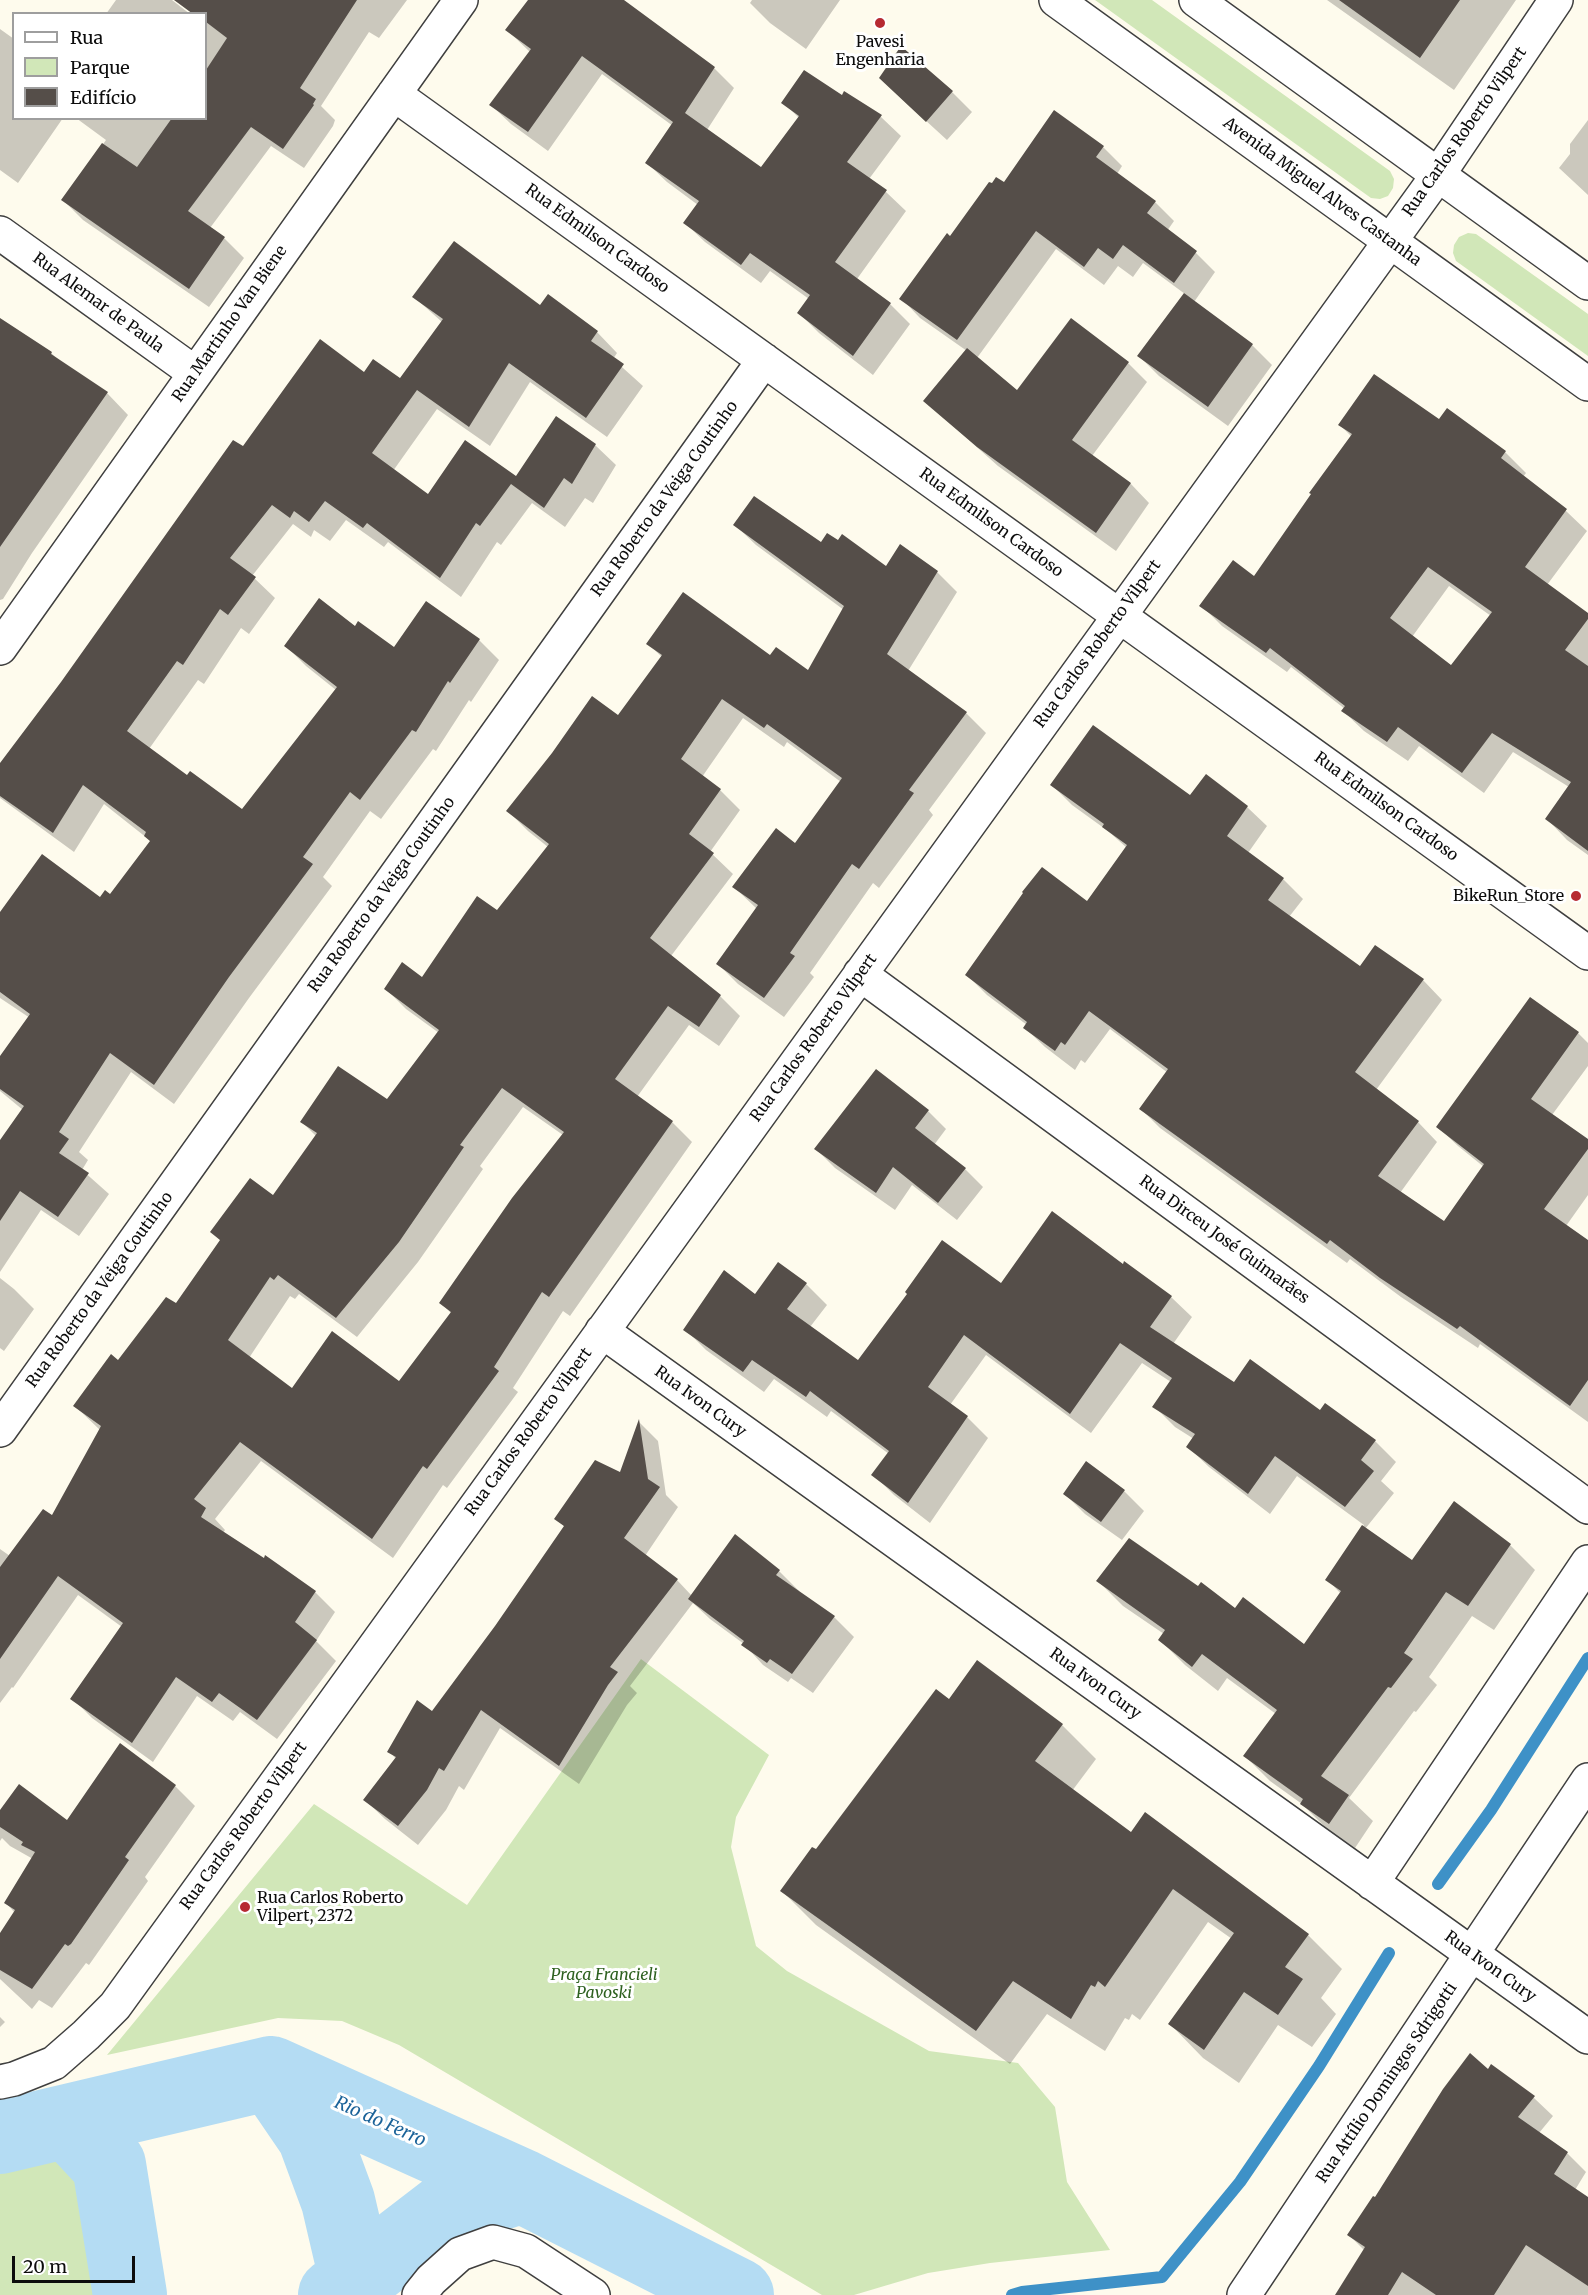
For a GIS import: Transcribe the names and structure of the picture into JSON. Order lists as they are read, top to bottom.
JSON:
{
  "streets": {
    "street": [
      "Rua Carlos Roberto Vilpert",
      "Avenida Miguel Alves Castanha",
      "Rua Edmilson Cardoso",
      "Rua Alemar de Paula",
      "Rua Martinho Van Biene",
      "Rua Roberto da Veiga Coutinho",
      "Rua Dirceu José Guimarães",
      "Rua Ivon Cury",
      "Rua Attílio Domingos Sdrigotti"
    ]
  },
  "crossings": [
    ["Rua Carlos Roberto Vilpert", "Avenida Miguel Alves Castanha"],
    ["Rua Carlos Roberto Vilpert", "Rua Edmilson Cardoso"],
    ["Rua Carlos Roberto Vilpert", "Rua Dirceu José Guimarães"],
    ["Rua Carlos Roberto Vilpert", "Rua Ivon Cury"],
    ["Rua Edmilson Cardoso", "Rua Martinho Van Biene"],
    ["Rua Edmilson Cardoso", "Rua Roberto da Veiga Coutinho"],
    ["Rua Alemar de Paula", "Rua Martinho Van Biene"],
    ["Rua Ivon Cury", "Rua Attílio Domingos Sdrigotti"]
  ],
  "water": ["Rio do Ferro"],
  "parks": ["Praça Francieli Pavoski"],
  "places": ["Pavesi Engenharia", "BikeRun_Store", "Rua Carlos Roberto Vilpert, 2372"],
  "legend": ["Rua", "Parque", "Edifício"],
  "scale_bar": "20 m"
}
